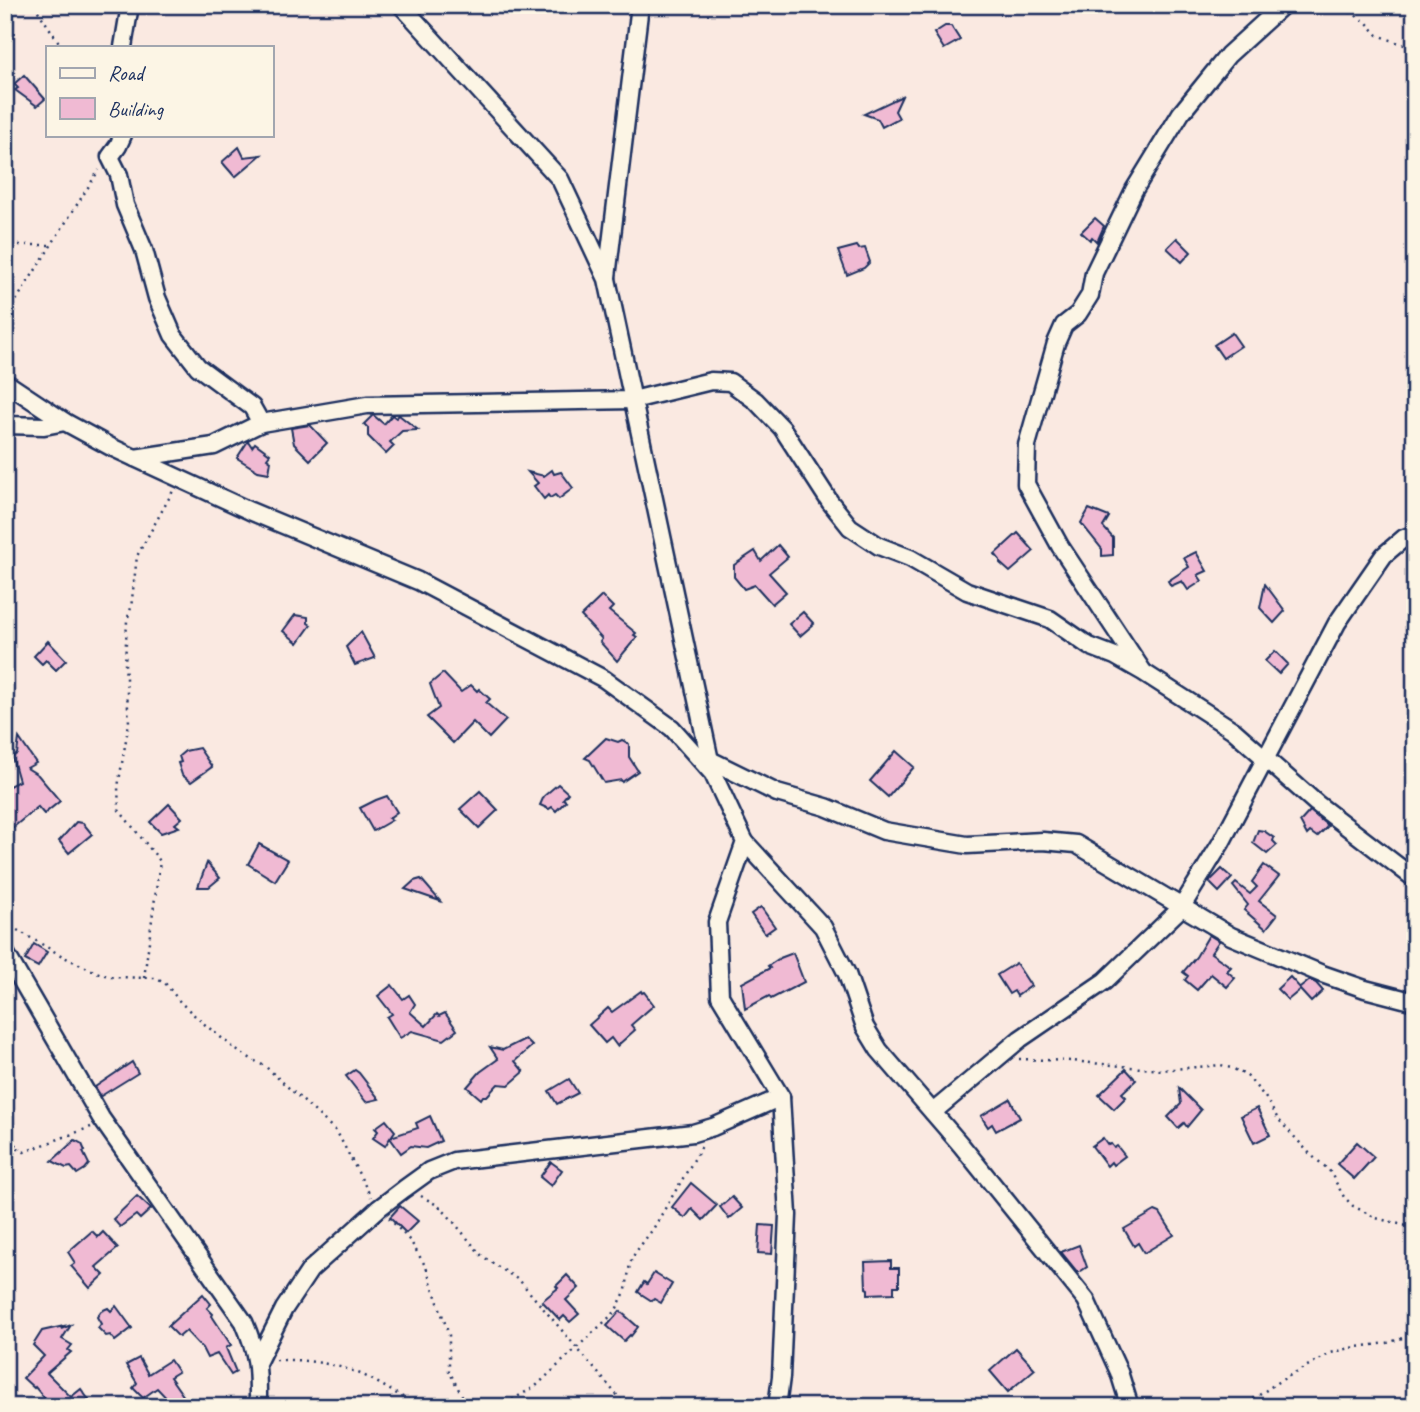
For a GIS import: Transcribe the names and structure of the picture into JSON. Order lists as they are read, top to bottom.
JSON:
{
  "legend": ["Road", "Building"]
}
